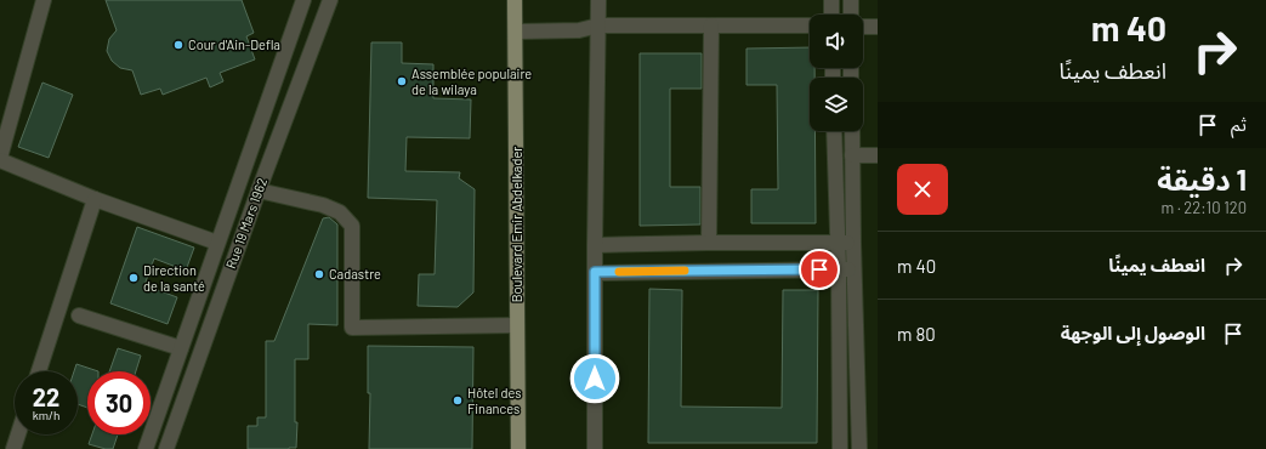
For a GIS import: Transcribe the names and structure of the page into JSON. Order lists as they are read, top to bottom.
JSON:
{
  "streets": {
    "main road": ["Boulevard Emir Abdelkader"],
    "street": ["Rue 19 Mars 1962"]
  },
  "places": [
    "Cour d'Ain-Defla",
    "Assemblée populaire de la wilaya",
    "Cadastre",
    "Direction de la santé",
    "Hôtel des Finances"
  ],
  "page": {
    "turn": ["40 m", "انعطف يمينًا"],
    "then": "ثم",
    "heading": ["1 دقيقة", "120 m · 22:10"],
    "list": [
      {
        "name": "انعطف يمينًا",
        "value": "40 m"
      },
      {
        "name": "الوصول إلى الوجهة",
        "value": "80 m"
      }
    ],
    "speed": "22 km/h",
    "limit": "30"
  }
}
